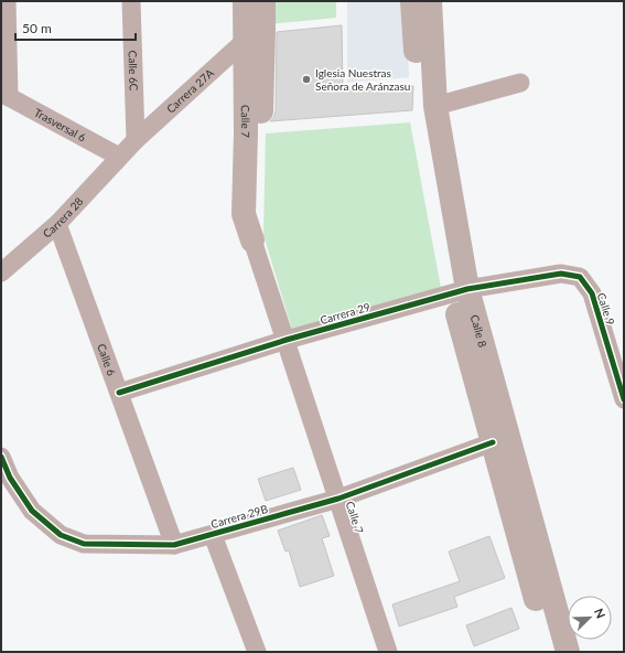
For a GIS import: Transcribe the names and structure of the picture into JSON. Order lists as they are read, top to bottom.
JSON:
{
  "streets": {
    "main road": ["Calle 7", "Calle 8"],
    "street": [
      "Calle 6C",
      "Carrera 27A",
      "Trasversal 6",
      "Carrera 28",
      "Calle 9",
      "Carrera 29",
      "Calle 6",
      "Carrera 29B"
    ]
  },
  "crossings": [
    ["Calle 6C", "Carrera 27A"],
    ["Carrera 27A", "Calle 7"],
    ["Carrera 27A", "Trasversal 6"],
    ["Carrera 27A", "Carrera 28"],
    ["Calle 7", "Carrera 29"],
    ["Calle 7", "Carrera 29B"],
    ["Trasversal 6", "Carrera 28"],
    ["Carrera 28", "Calle 6"],
    ["Calle 9", "Carrera 29"],
    ["Carrera 29", "Calle 8"],
    ["Carrera 29", "Calle 6"],
    ["Calle 8", "Carrera 29B"],
    ["Calle 6", "Carrera 29B"]
  ],
  "places": ["Iglesia Nuestras Señora de Aránzasu"],
  "scale_bar": "50 m",
  "north": "top right"
}
